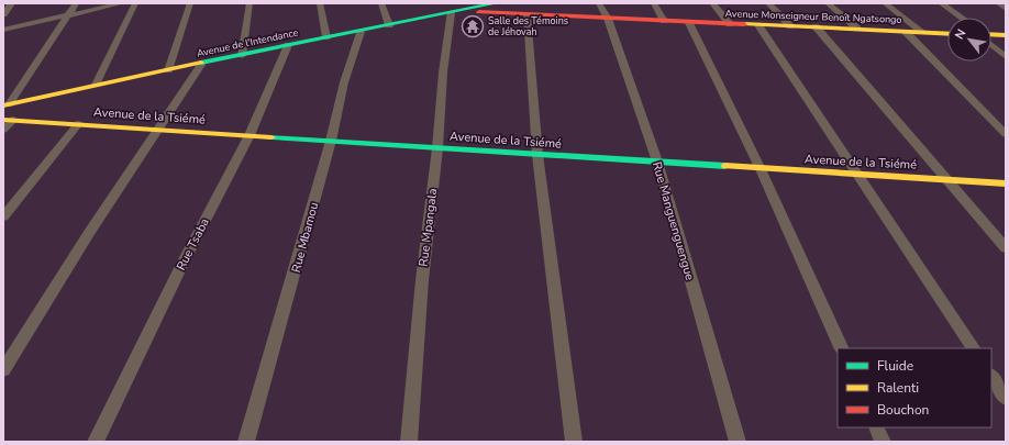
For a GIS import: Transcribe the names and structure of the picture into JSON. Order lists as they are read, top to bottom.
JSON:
{
  "streets": {
    "street": [
      "Avenue Monseigneur Benoît Ngatsongo",
      "Avenue de l'Intendance",
      "Avenue de la Tsiémé",
      "Rue Manguenguengue",
      "Rue Mpangala",
      "Rue Mbamou",
      "Rue Tsaba"
    ]
  },
  "crossings": [
    ["Avenue Monseigneur Benoît Ngatsongo", "Avenue de l'Intendance"],
    ["Avenue Monseigneur Benoît Ngatsongo", "Rue Manguenguengue"],
    ["Avenue Monseigneur Benoît Ngatsongo", "Rue Mpangala"],
    ["Avenue de l'Intendance", "Rue Mpangala"],
    ["Avenue de l'Intendance", "Rue Mbamou"],
    ["Avenue de l'Intendance", "Rue Tsaba"],
    ["Avenue de la Tsiémé", "Rue Manguenguengue"],
    ["Avenue de la Tsiémé", "Rue Mpangala"],
    ["Avenue de la Tsiémé", "Rue Mbamou"],
    ["Avenue de la Tsiémé", "Rue Tsaba"]
  ],
  "places": {
    "temple": ["Salle des Témoins de Jéhovah"]
  },
  "legend": ["Fluide", "Ralenti", "Bouchon"],
  "north": "top left"
}
